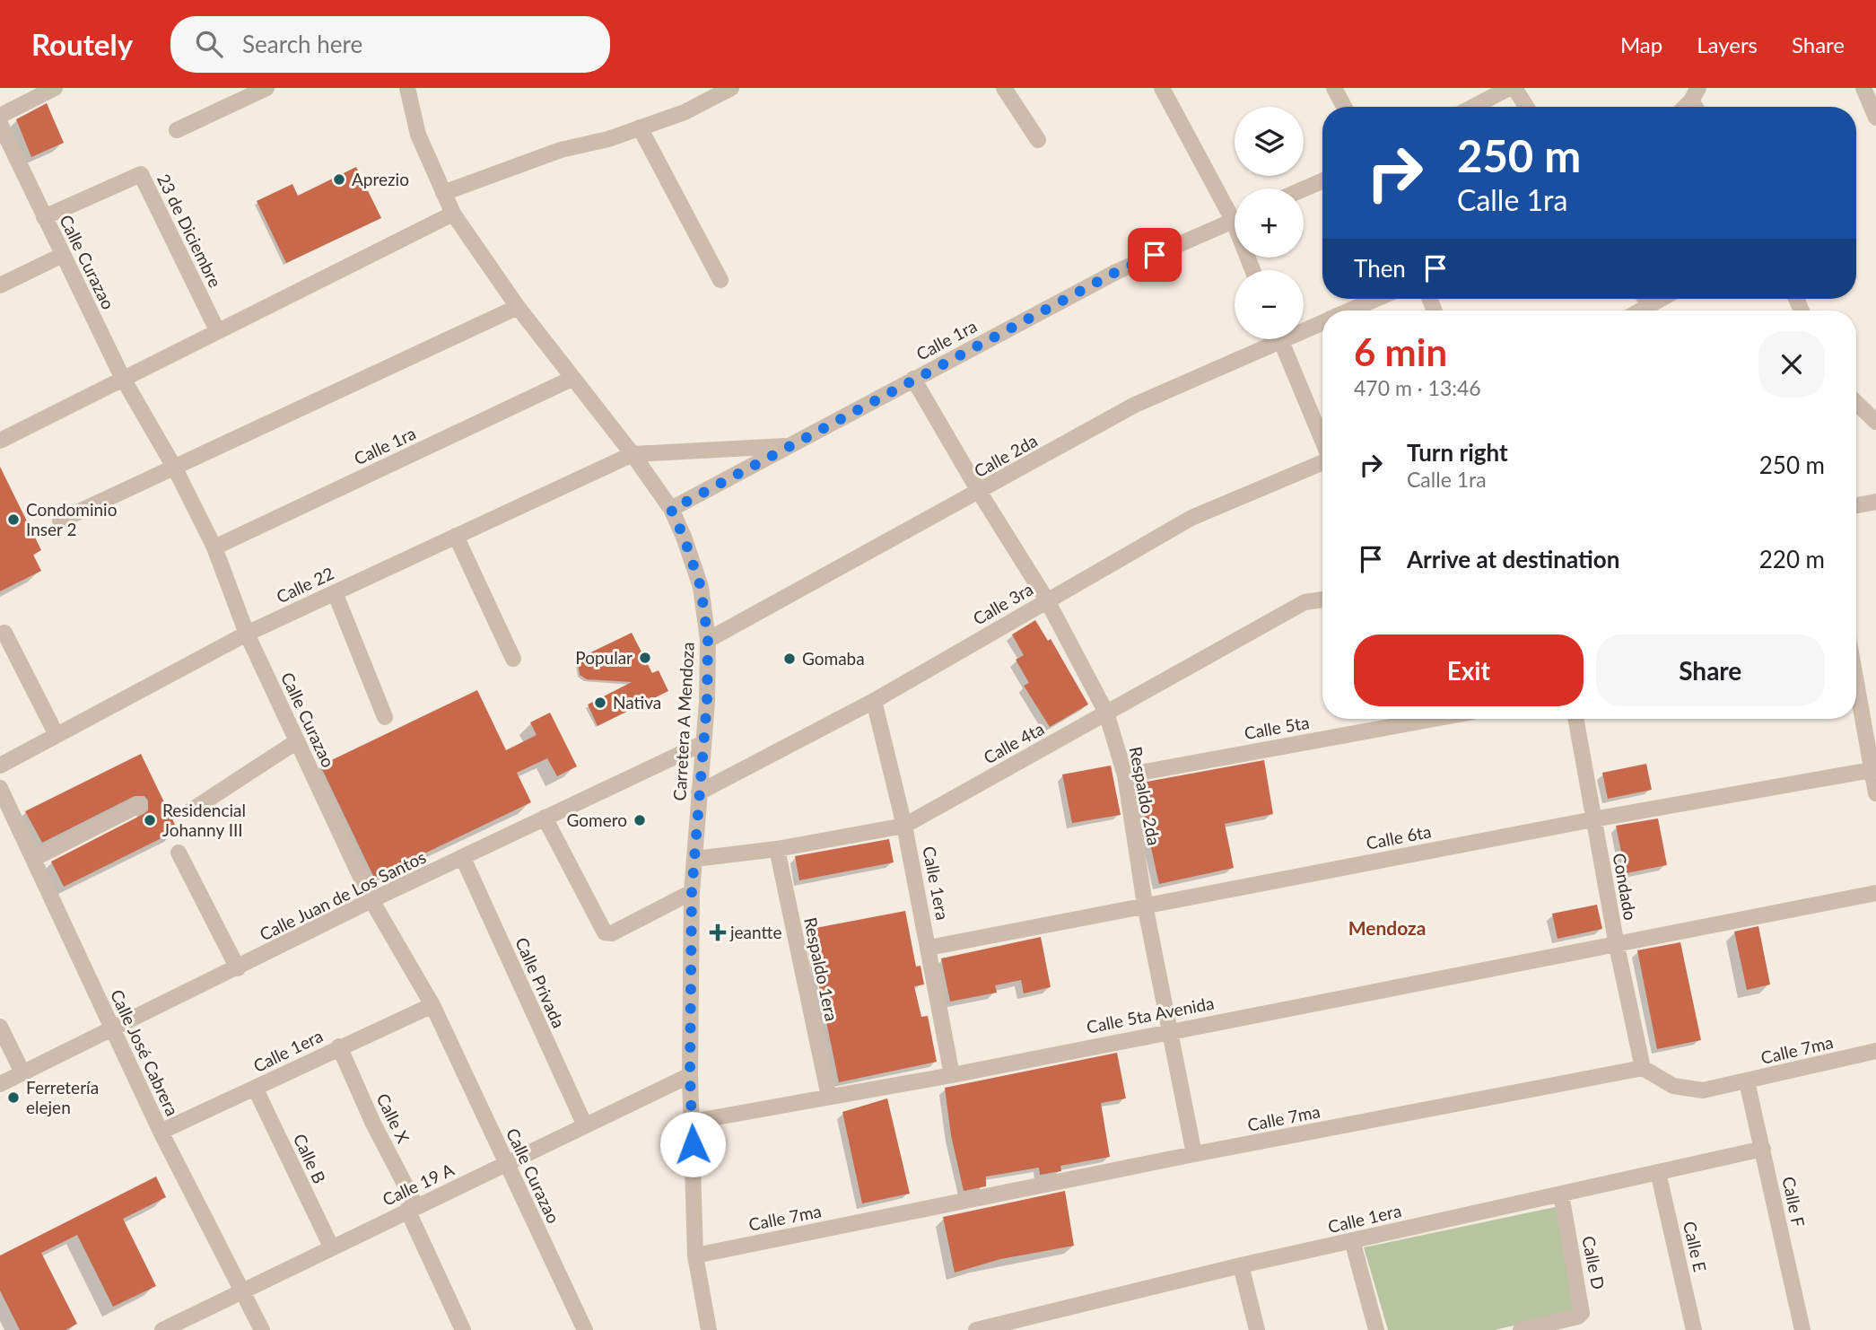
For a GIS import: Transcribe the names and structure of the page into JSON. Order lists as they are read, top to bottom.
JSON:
{
  "streets": {
    "street": [
      "23 de Diciembre",
      "Calle Curazao",
      "Calle 1ra",
      "Calle 2da",
      "Calle 22",
      "Calle 3ra",
      "Carretera A Mendoza",
      "Calle 5ta",
      "Calle 4ta",
      "Respaldo 2da",
      "Calle 6ta",
      "Calle 1era",
      "Condado",
      "Calle Juan de Los Santos",
      "Respaldo 1era",
      "Calle Privada",
      "Calle 5ta Avenida",
      "Calle 7ma",
      "Calle José Cabrera",
      "Calle X",
      "Calle B",
      "Calle 19 A",
      "Calle F",
      "Calle E",
      "Calle D"
    ]
  },
  "crossings": [
    ["23 de Diciembre", "Calle Curazao"],
    ["Calle Curazao", "Calle 1ra"],
    ["Calle Curazao", "Calle 22"],
    ["Calle Curazao", "Calle 1era"],
    ["Calle Curazao", "Calle Juan de Los Santos"],
    ["Calle Curazao", "Calle 19 A"],
    ["Calle 1ra", "Carretera A Mendoza"],
    ["Calle 1ra", "Respaldo 2da"],
    ["Calle 2da", "Carretera A Mendoza"],
    ["Calle 2da", "Respaldo 2da"],
    ["Calle 22", "Carretera A Mendoza"],
    ["Calle 3ra", "Carretera A Mendoza"],
    ["Calle 3ra", "Respaldo 2da"],
    ["Calle 3ra", "Calle 1era"],
    ["Carretera A Mendoza", "Calle 4ta"],
    ["Carretera A Mendoza", "Calle Juan de Los Santos"],
    ["Carretera A Mendoza", "Calle 5ta Avenida"],
    ["Carretera A Mendoza", "Calle 7ma"],
    ["Carretera A Mendoza", "Calle 19 A"],
    ["Calle 5ta", "Respaldo 2da"],
    ["Calle 4ta", "Respaldo 2da"],
    ["Calle 4ta", "Calle 1era"],
    ["Calle 4ta", "Respaldo 1era"],
    ["Respaldo 2da", "Calle 6ta"],
    ["Respaldo 2da", "Calle 5ta Avenida"],
    ["Respaldo 2da", "Calle 7ma"],
    ["Calle 6ta", "Calle 1era"],
    ["Calle 6ta", "Condado"],
    ["Calle 1era", "Calle 5ta Avenida"],
    ["Calle 1era", "Calle José Cabrera"],
    ["Calle 1era", "Calle X"],
    ["Calle 1era", "Calle B"],
    ["Calle 1era", "Calle F"],
    ["Calle 1era", "Calle E"],
    ["Calle 1era", "Calle D"],
    ["Condado", "Calle 5ta Avenida"],
    ["Condado", "Calle 7ma"],
    ["Calle Juan de Los Santos", "Calle Privada"],
    ["Calle Juan de Los Santos", "Calle José Cabrera"],
    ["Respaldo 1era", "Calle 5ta Avenida"],
    ["Calle Privada", "Calle 19 A"],
    ["Calle 7ma", "Calle F"],
    ["Calle José Cabrera", "Calle 19 A"],
    ["Calle X", "Calle 19 A"],
    ["Calle B", "Calle 19 A"]
  ],
  "districts": ["Mendoza"],
  "places": {
    "other": [
      "Aprezio",
      "Condominio Inser 2",
      "Popular",
      "Gomaba",
      "Nativa",
      "Residencial Johanny III",
      "Gomero",
      "Ferretería elejen"
    ],
    "health": ["jeantte"]
  },
  "page": {
    "header": "Routely",
    "search": "Search here",
    "nav": ["Map", "Layers", "Share"],
    "map_buttons": ["+", "−"],
    "turn": ["250 m", "Calle 1ra"],
    "then": "Then",
    "heading": ["6 min", "470 m · 13:46"],
    "list": [
      {
        "name": "Turn right",
        "note": "Calle 1ra",
        "value": "250 m"
      },
      {
        "name": "Arrive at destination",
        "value": "220 m"
      }
    ],
    "buttons": ["Exit", "Share"]
  }
}
